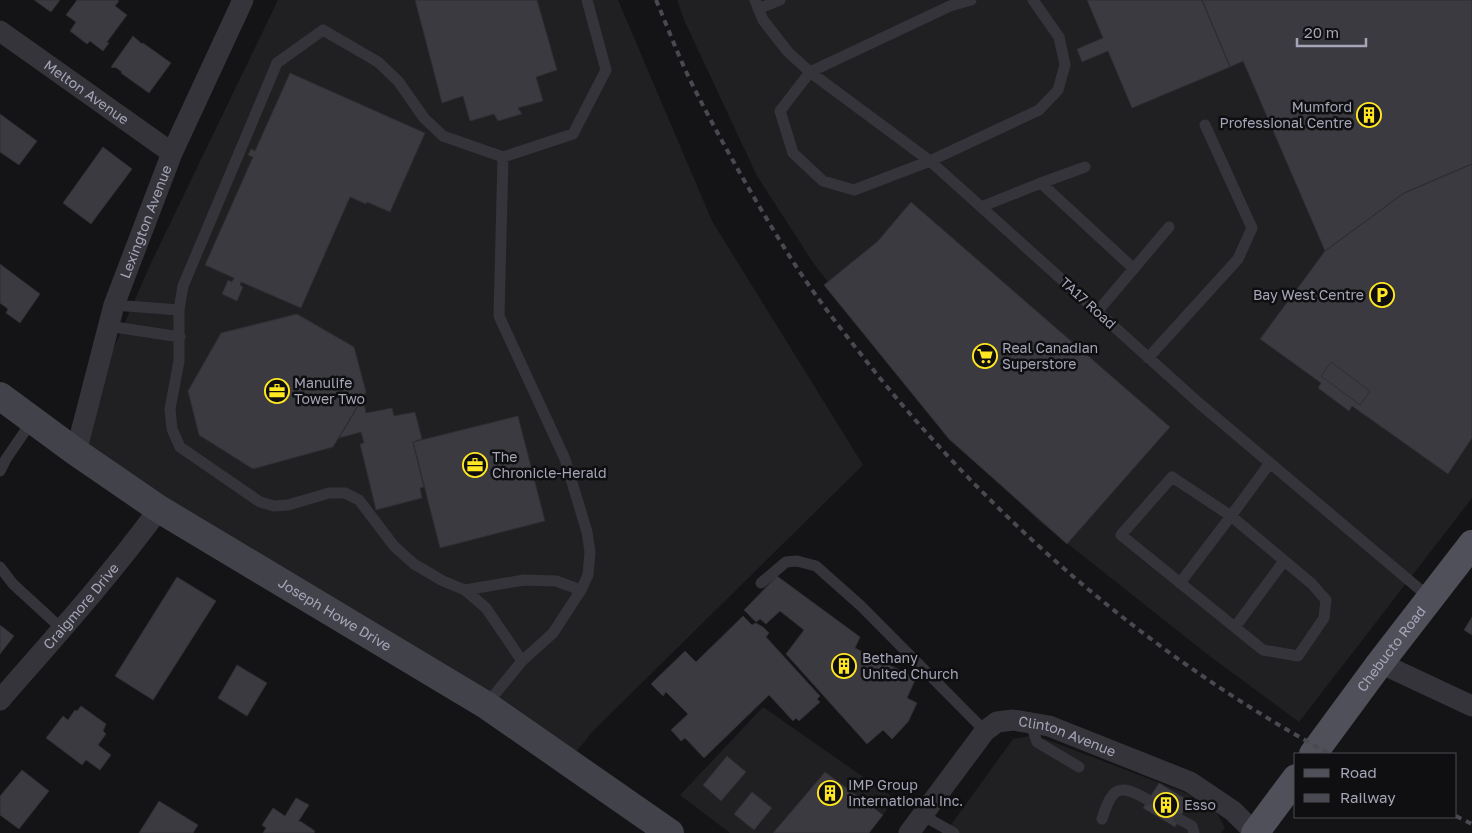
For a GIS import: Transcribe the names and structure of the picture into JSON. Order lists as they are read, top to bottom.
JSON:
{
  "streets": {
    "main road": ["Joseph Howe Drive", "Chebucto Road"],
    "street": [
      "Melton Avenue",
      "Lexington Avenue",
      "Craigmore Drive",
      "Clinton Avenue"
    ],
    "lane": ["TA17 Road"]
  },
  "crossings": [
    ["Melton Avenue", "Lexington Avenue"],
    ["Lexington Avenue", "Joseph Howe Drive"],
    ["TA17 Road", "Chebucto Road"],
    ["Craigmore Drive", "Joseph Howe Drive"]
  ],
  "places": {
    "building": [
      "Mumford Professional Centre",
      "Bethany United Church",
      "IMP Group International Inc.",
      "Esso"
    ],
    "parking": ["Bay West Centre"],
    "supermarket": ["Real Canadian Superstore"],
    "office": ["Manulife Tower Two", "The Chronicle-Herald"]
  },
  "legend": ["Road", "Railway"],
  "scale_bar": "20 m"
}
